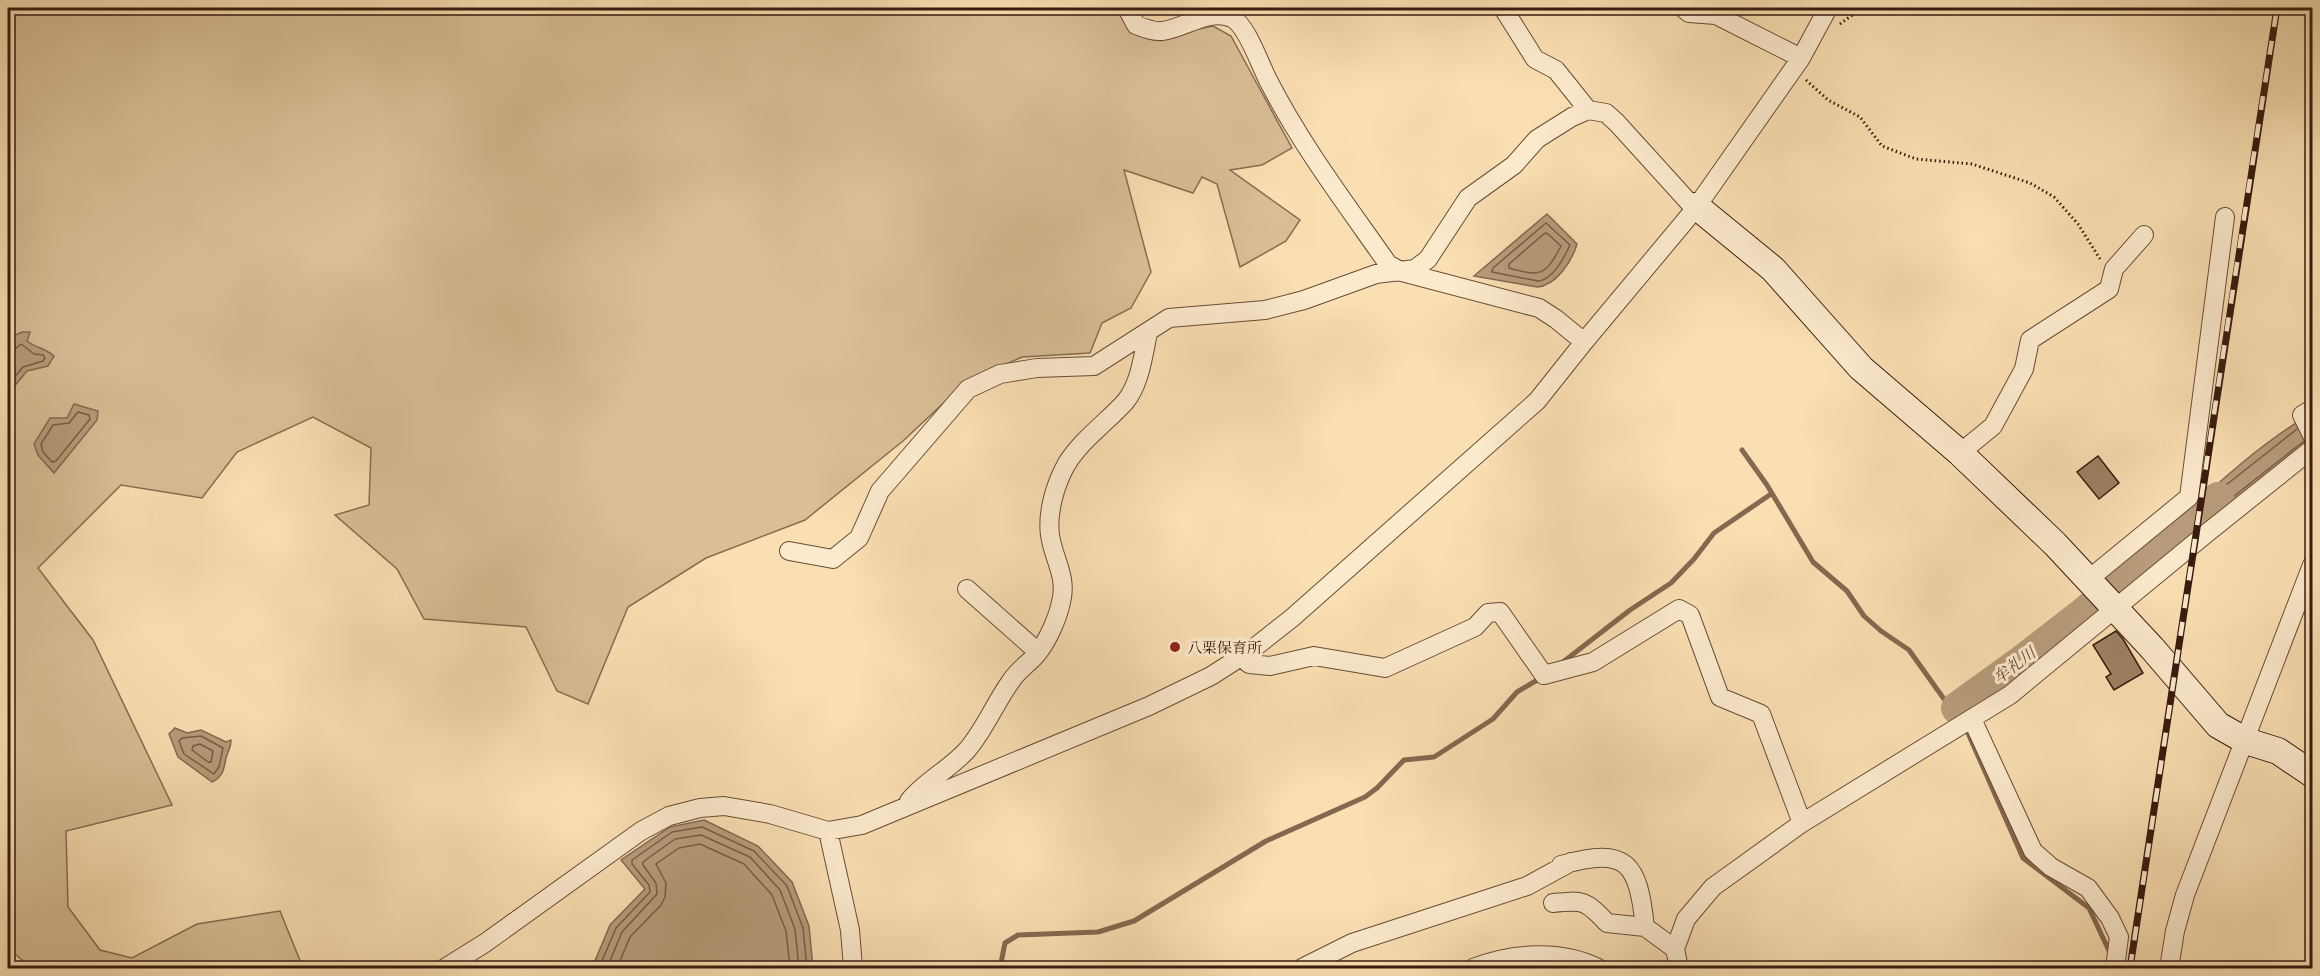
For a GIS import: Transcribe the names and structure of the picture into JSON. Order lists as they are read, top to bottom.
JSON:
{
  "water": ["牟礼川"],
  "places": ["八栗保育所"]
}
